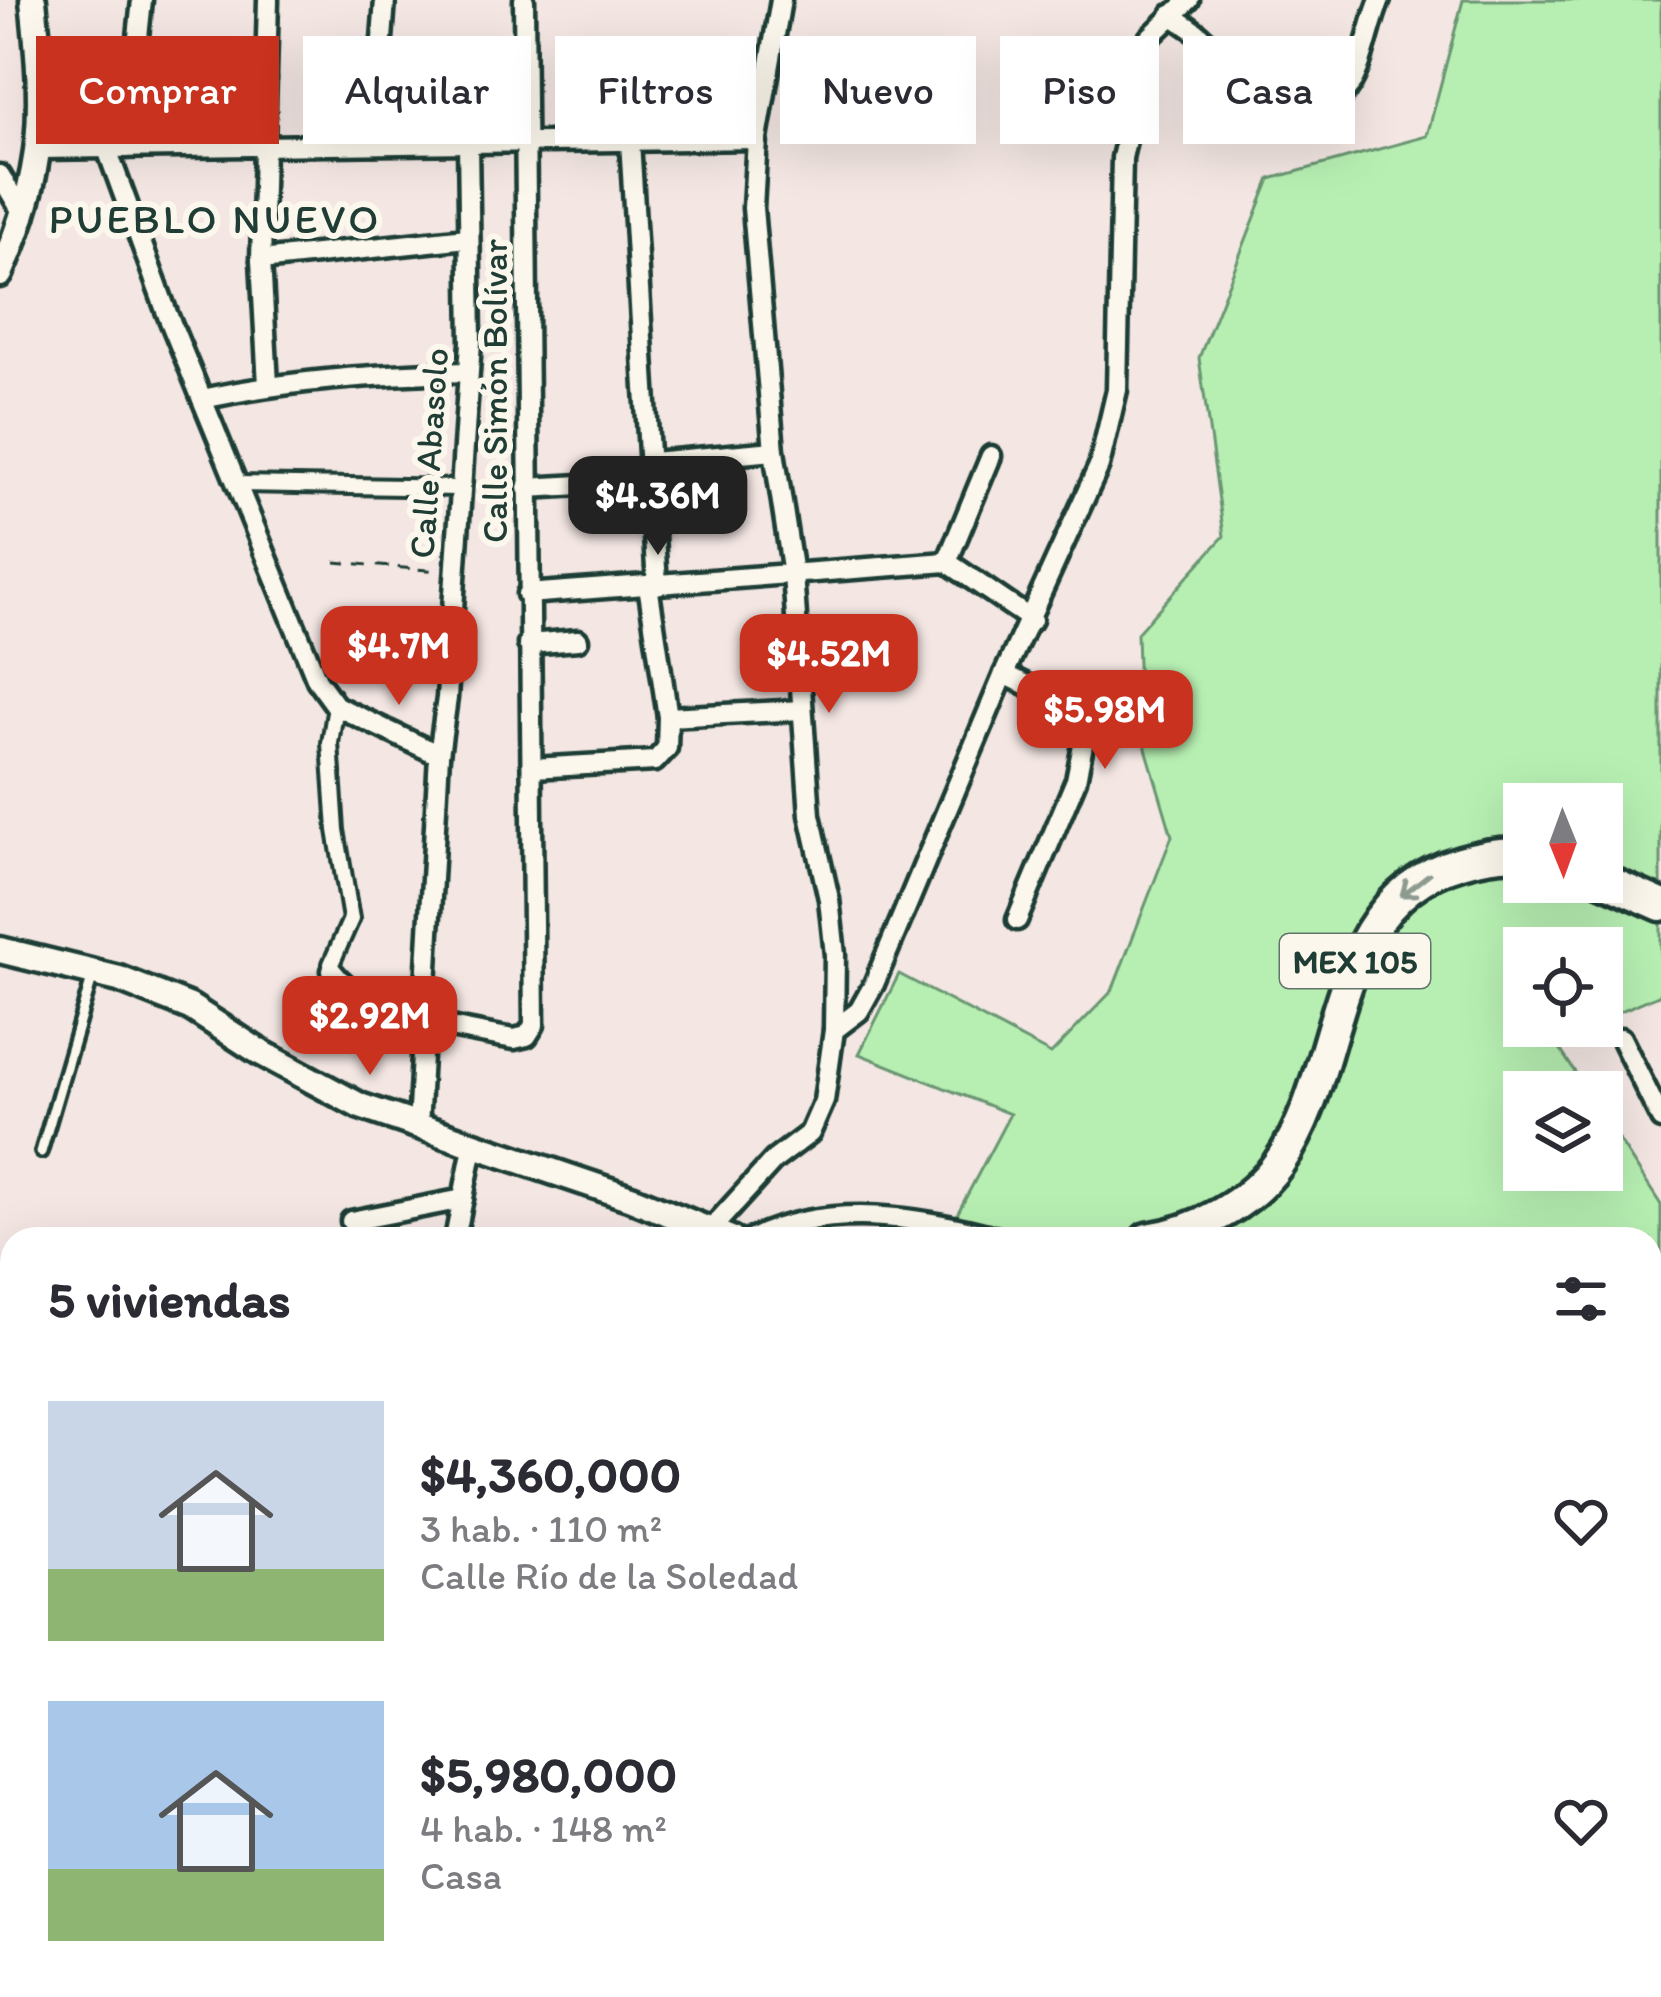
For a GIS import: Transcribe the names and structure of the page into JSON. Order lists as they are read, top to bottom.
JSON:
{
  "streets": {
    "main road": ["MEX 105"],
    "street": ["Calle Simón Bolívar", "Calle Abasolo"]
  },
  "crossings": [
    ["Calle Simón Bolívar", "Calle Abasolo"]
  ],
  "districts": ["PUEBLO NUEVO"],
  "north": "bottom",
  "page": {
    "chip": [
      "Comprar",
      "Alquilar",
      "Filtros",
      "Nuevo",
      "Piso",
      "Casa"
    ],
    "price": [
      "$4.36M",
      "$4.7M",
      "$4.52M",
      "$5.98M",
      "$2.92M"
    ],
    "heading": "5 viviendas",
    "list": [
      {
        "name": "$4,360,000",
        "note": "3 hab. · 110 m² · Calle Río de la Soledad"
      },
      {
        "name": "$5,980,000",
        "note": "4 hab. · 148 m² · Casa"
      }
    ]
  }
}
